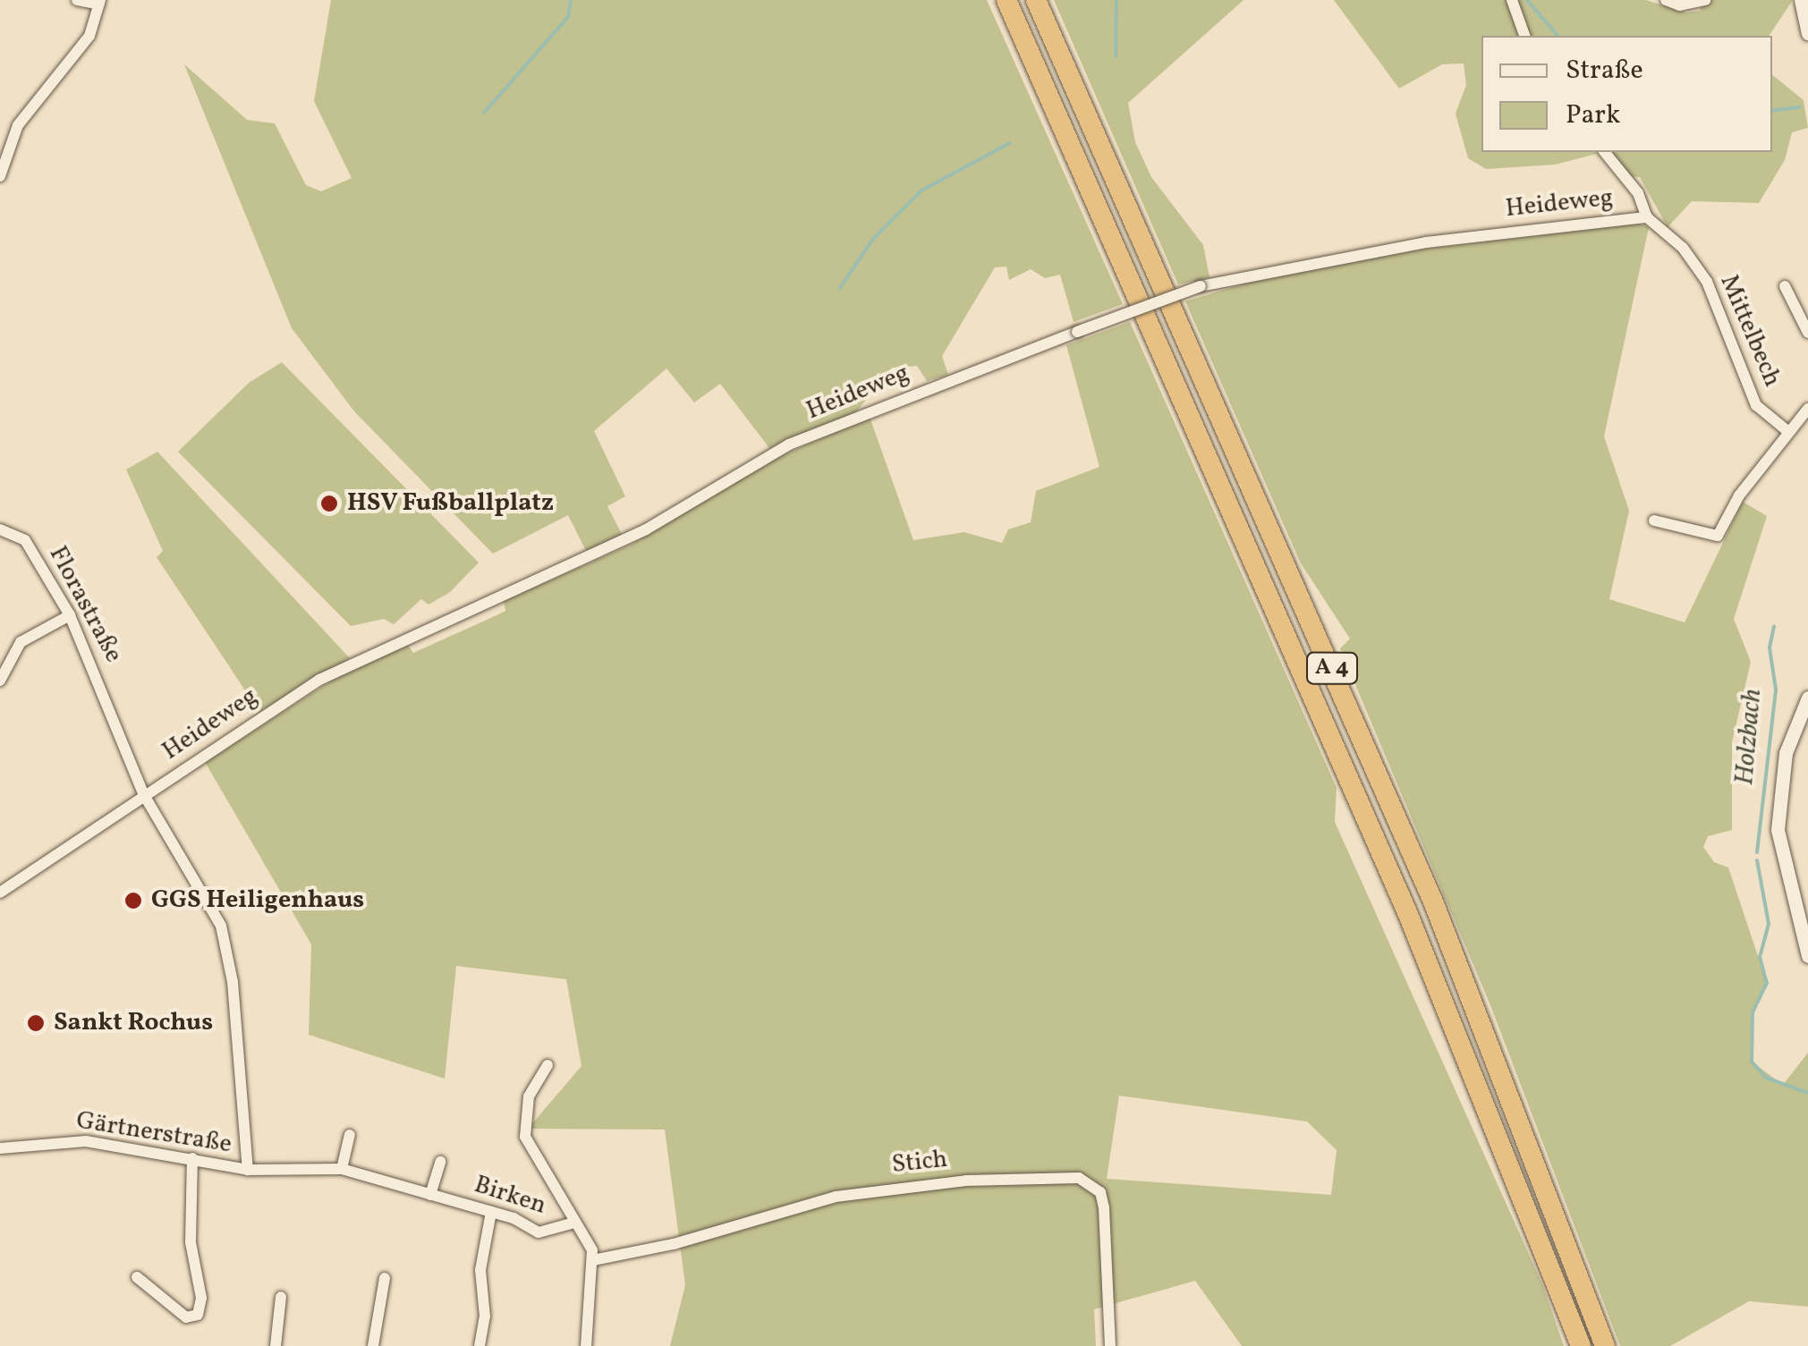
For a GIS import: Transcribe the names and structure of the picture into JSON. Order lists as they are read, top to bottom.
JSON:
{
  "streets": {
    "highway": ["A 4"],
    "street": [
      "Heideweg",
      "Mittelbech",
      "Florastraße",
      "Gärtnerstraße",
      "Stich",
      "Birken"
    ]
  },
  "crossings": [
    ["Heideweg", "Mittelbech"],
    ["Heideweg", "Florastraße"],
    ["Florastraße", "Gärtnerstraße"],
    ["Florastraße", "Birken"],
    ["Gärtnerstraße", "Birken"],
    ["Stich", "Birken"]
  ],
  "water": ["Holzbach"],
  "places": ["HSV Fußballplatz", "GGS Heiligenhaus", "Sankt Rochus"],
  "legend": ["Straße", "Park"]
}
